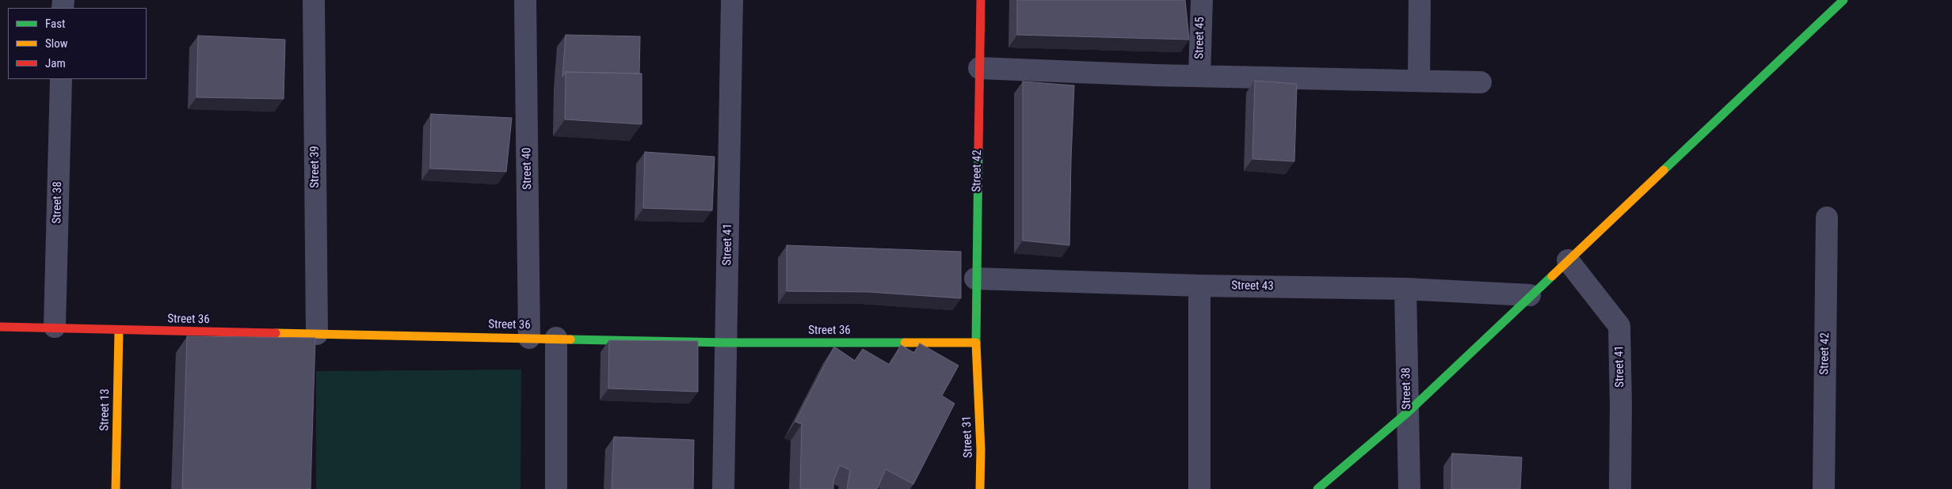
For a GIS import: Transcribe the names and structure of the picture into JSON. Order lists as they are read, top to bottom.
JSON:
{
  "streets": {
    "street": [
      "Street 45",
      "Street 39",
      "Street 40",
      "Street 42",
      "Street 38",
      "Street 41",
      "Street 43",
      "Street 36",
      "Street 13",
      "Street 31"
    ]
  },
  "crossings": [
    ["Street 39", "Street 36"],
    ["Street 40", "Street 36"],
    ["Street 42", "Street 43"],
    ["Street 42", "Street 36"],
    ["Street 42", "Street 31"],
    ["Street 38", "Street 43"],
    ["Street 38", "Street 36"],
    ["Street 41", "Street 36"],
    ["Street 36", "Street 13"],
    ["Street 36", "Street 31"]
  ],
  "legend": ["Fast", "Slow", "Jam"]
}
